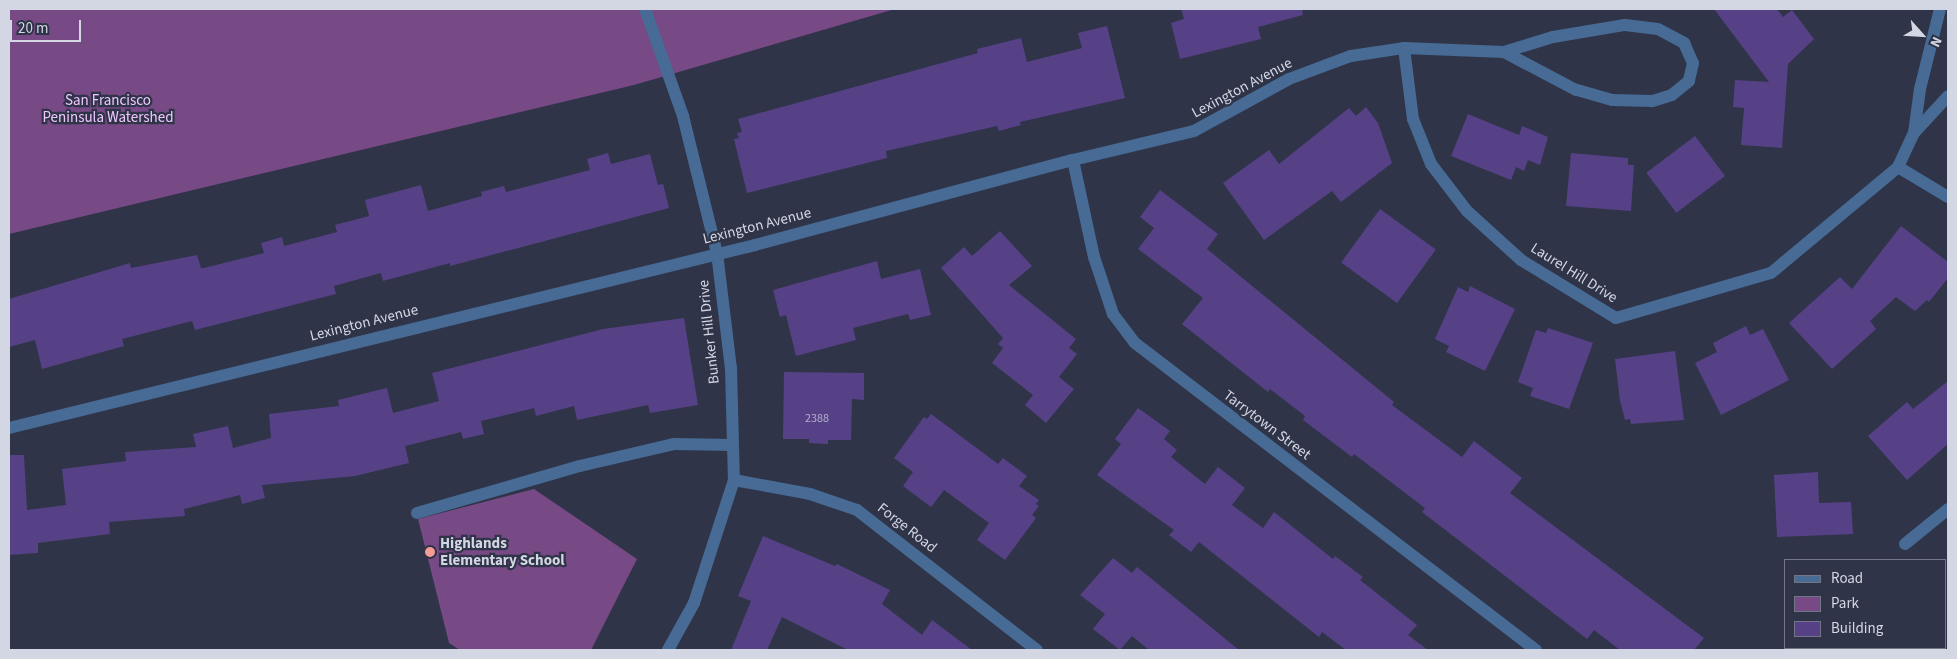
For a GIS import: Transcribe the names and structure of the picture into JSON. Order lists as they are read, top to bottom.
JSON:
{
  "streets": {
    "street": [
      "Lexington Avenue",
      "Laurel Hill Drive",
      "Bunker Hill Drive",
      "Tarrytown Street",
      "Forge Road"
    ]
  },
  "crossings": [
    ["Lexington Avenue", "Laurel Hill Drive"],
    ["Lexington Avenue", "Bunker Hill Drive"],
    ["Lexington Avenue", "Tarrytown Street"],
    ["Bunker Hill Drive", "Forge Road"]
  ],
  "parks": ["San Francisco Peninsula Watershed"],
  "places": ["Highlands Elementary School"],
  "house_numbers": ["2388"],
  "legend": ["Road", "Park", "Building"],
  "scale_bar": "20 m",
  "north": "bottom right"
}
